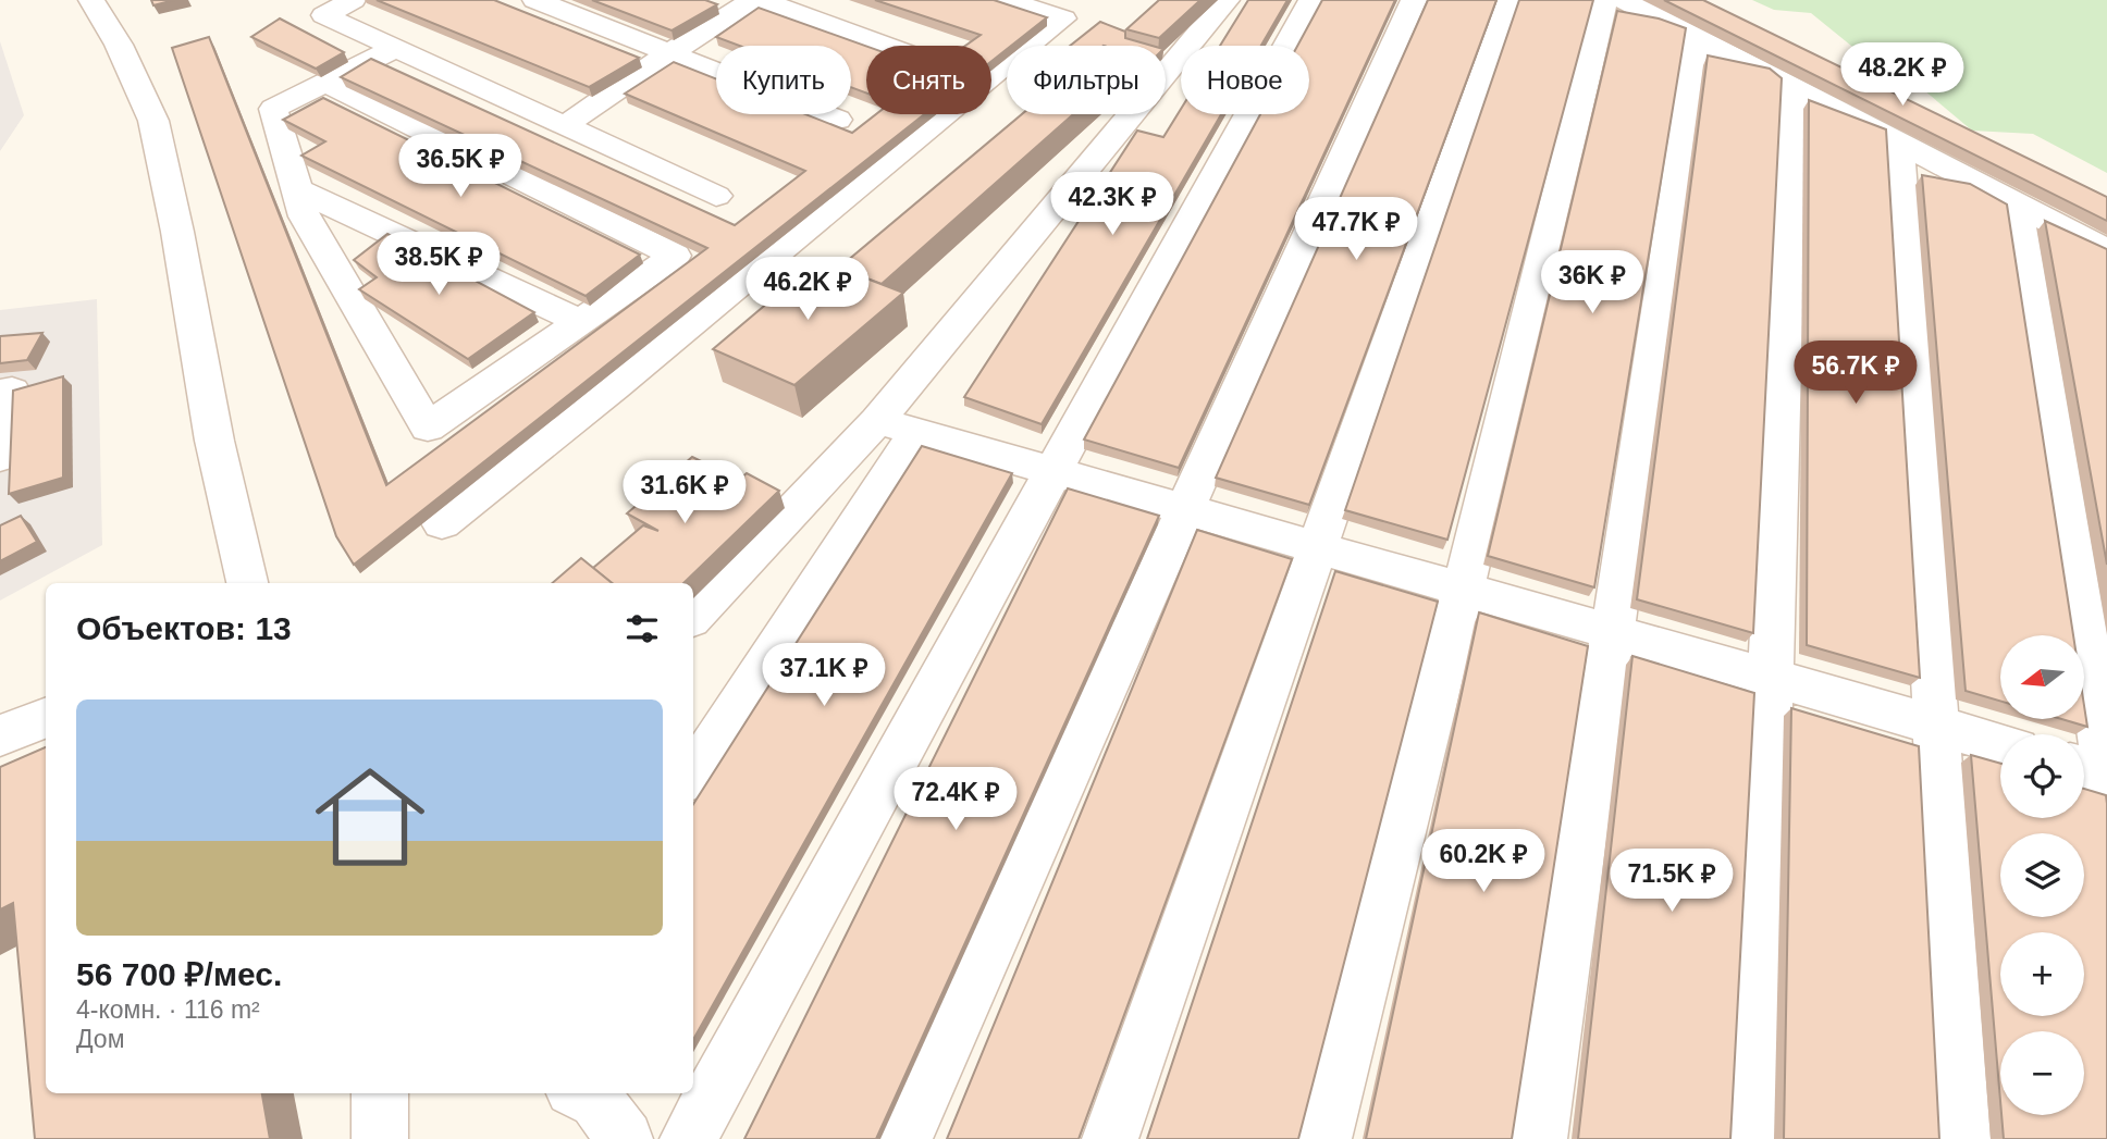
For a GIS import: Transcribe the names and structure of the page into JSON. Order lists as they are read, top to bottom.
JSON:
{
  "north": "left",
  "page": {
    "price": [
      "48.2K ₽",
      "36.5K ₽",
      "42.3K ₽",
      "47.7K ₽",
      "38.5K ₽",
      "36K ₽",
      "46.2K ₽",
      "56.7K ₽",
      "31.6K ₽",
      "37.1K ₽",
      "72.4K ₽",
      "60.2K ₽",
      "71.5K ₽"
    ],
    "chip": [
      "Купить",
      "Снять",
      "Фильтры",
      "Новое"
    ],
    "heading": "Объектов: 13",
    "map_buttons": ["+", "−"],
    "list": [
      {
        "name": "56 700 ₽/мес.",
        "note": "4-комн. · 116 m² · Дом"
      }
    ]
  }
}
